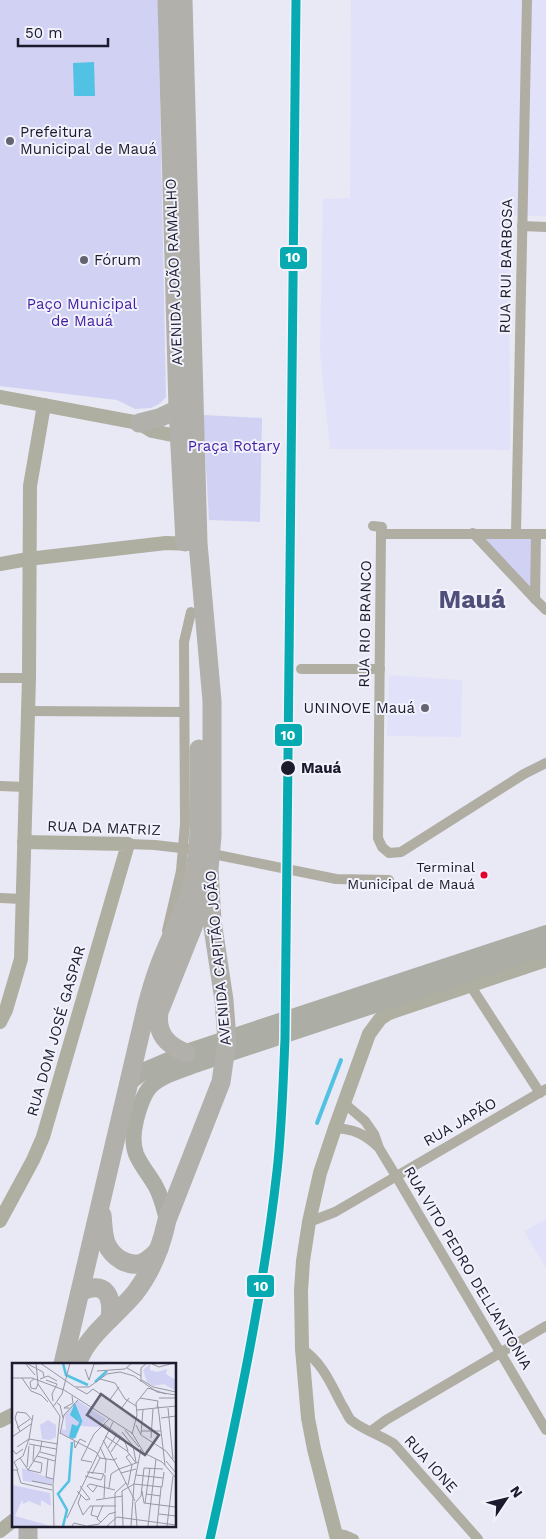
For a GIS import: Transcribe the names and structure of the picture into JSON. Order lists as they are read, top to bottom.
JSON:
{
  "streets": {
    "highway": ["AVENIDA JOÃO RAMALHO", "AVENIDA CAPITÃO JOÃO"],
    "street": [
      "RUA RUI BARBOSA",
      "RUA RIO BRANCO",
      "RUA DA MATRIZ",
      "RUA DOM JOSÉ GASPAR",
      "RUA JAPÃO",
      "RUA VITO PEDRO DELL'ANTONIA",
      "RUA IONE"
    ]
  },
  "crossings": [
    ["AVENIDA JOÃO RAMALHO", "AVENIDA CAPITÃO JOÃO"],
    ["RUA DA MATRIZ", "RUA DOM JOSÉ GASPAR"],
    ["RUA JAPÃO", "RUA VITO PEDRO DELL'ANTONIA"]
  ],
  "districts": ["Mauá"],
  "parks": ["Paço Municipal de Mauá", "Praça Rotary"],
  "places": [
    "Prefeitura Municipal de Mauá",
    "Fórum",
    "UNINOVE Mauá",
    "Mauá",
    "Terminal Municipal de Mauá"
  ],
  "lines": ["transit line 10"],
  "scale_bar": "50 m",
  "north": "top right"
}
